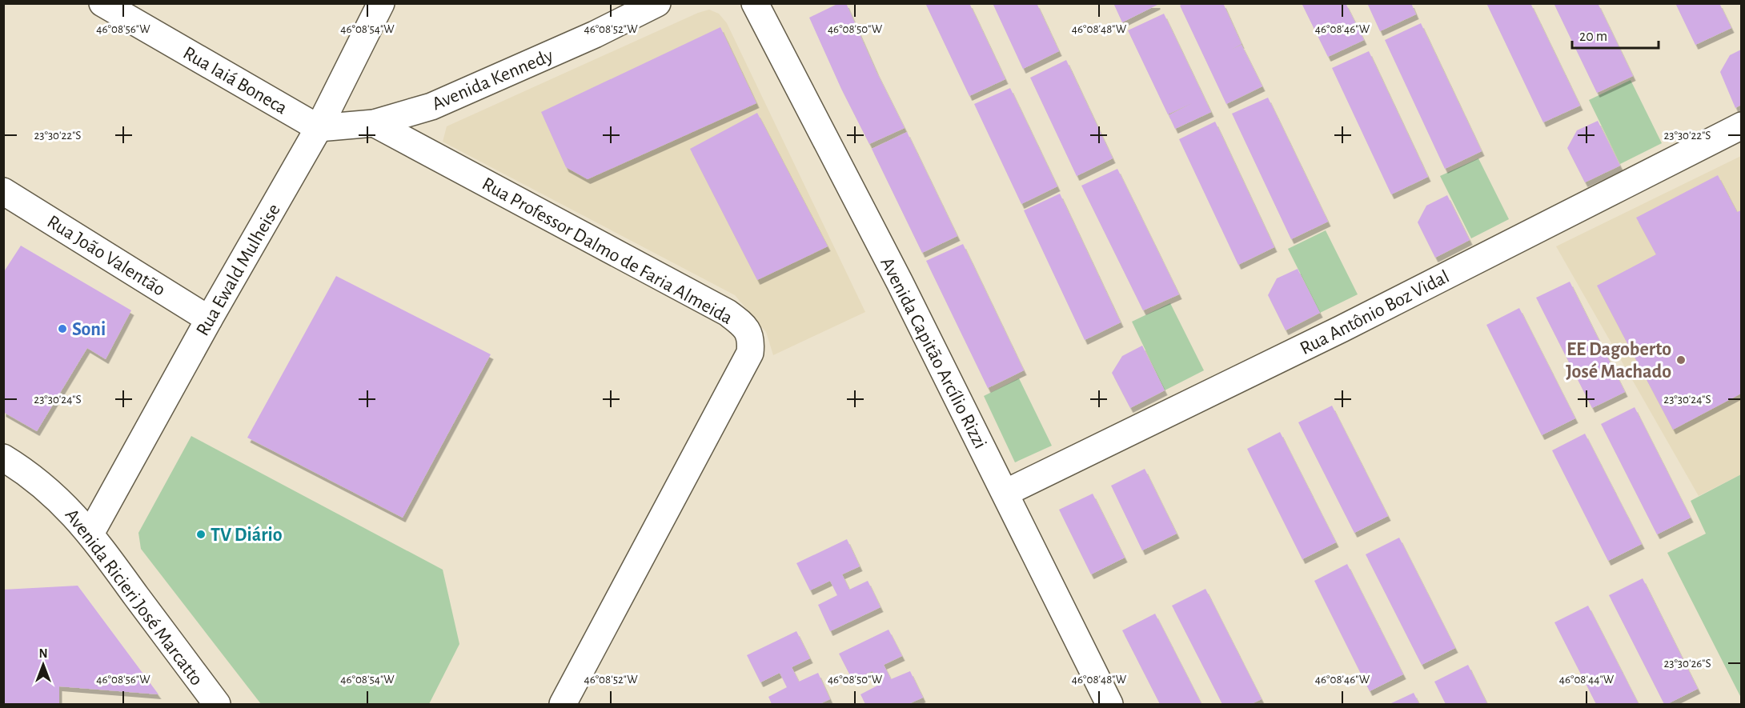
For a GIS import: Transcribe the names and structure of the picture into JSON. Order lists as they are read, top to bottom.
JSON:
{
  "streets": {
    "street": [
      "Avenida Kennedy",
      "Rua Iaiá Boneca",
      "Rua Professor Dalmo de Faria Almeida",
      "Rua João Valentão",
      "Rua Ewald Mulheise",
      "Rua Antônio Boz Vidal",
      "Avenida Capitão Arcílio Rizzi",
      "Avenida Ricieri José Marcatto"
    ]
  },
  "crossings": [
    ["Avenida Kennedy", "Rua Iaiá Boneca"],
    ["Avenida Kennedy", "Rua Professor Dalmo de Faria Almeida"],
    ["Avenida Kennedy", "Rua Ewald Mulheise"],
    ["Rua Iaiá Boneca", "Rua Ewald Mulheise"],
    ["Rua João Valentão", "Rua Ewald Mulheise"],
    ["Rua Ewald Mulheise", "Avenida Ricieri José Marcatto"],
    ["Rua Antônio Boz Vidal", "Avenida Capitão Arcílio Rizzi"]
  ],
  "places": ["Soni", "EE Dagoberto José Machado", "TV Diário"],
  "scale_bar": "20 m",
  "north": "top",
  "coordinates": [
    "46°08'56\"W",
    "46°08'54\"W",
    "46°08'52\"W",
    "46°08'50\"W",
    "46°08'48\"W",
    "46°08'46\"W",
    "23°30'22\"S",
    "23°30'24\"S",
    "23°30'26\"S",
    "46°08'44\"W"
  ]
}
